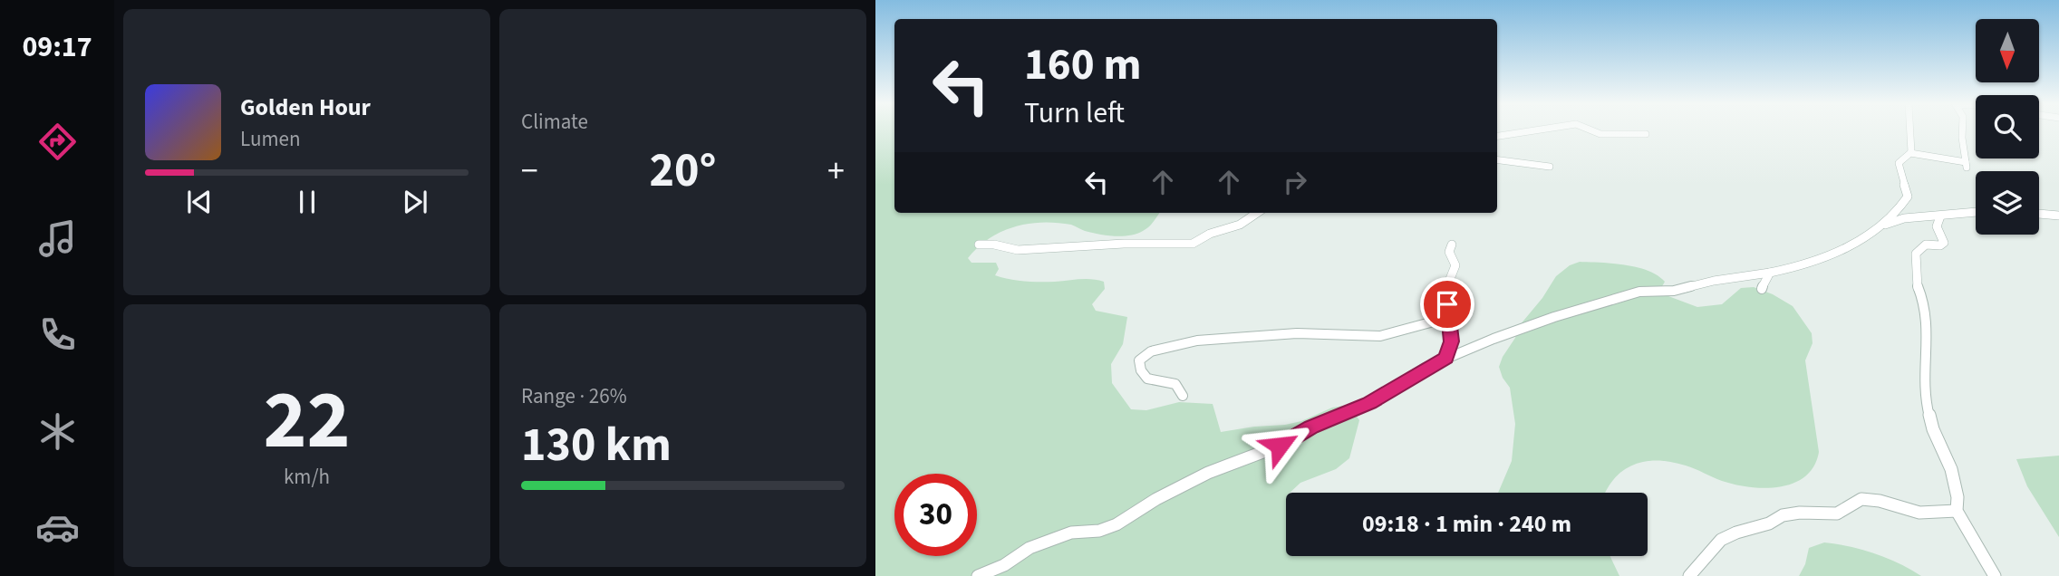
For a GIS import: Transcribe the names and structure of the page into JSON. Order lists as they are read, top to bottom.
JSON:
{
  "north": "bottom",
  "page": {
    "tabs": "09:17",
    "tile": [
      "Climate",
      ["22", "km/h"],
      ["Range · 26%", "130 km"]
    ],
    "turn": ["160 m", "Turn left"],
    "song": ["Golden Hour", "Lumen"],
    "heat": ["−", "20°", "+"],
    "limit": "30",
    "trip": "09:18 · 1 min · 240 m"
  }
}
